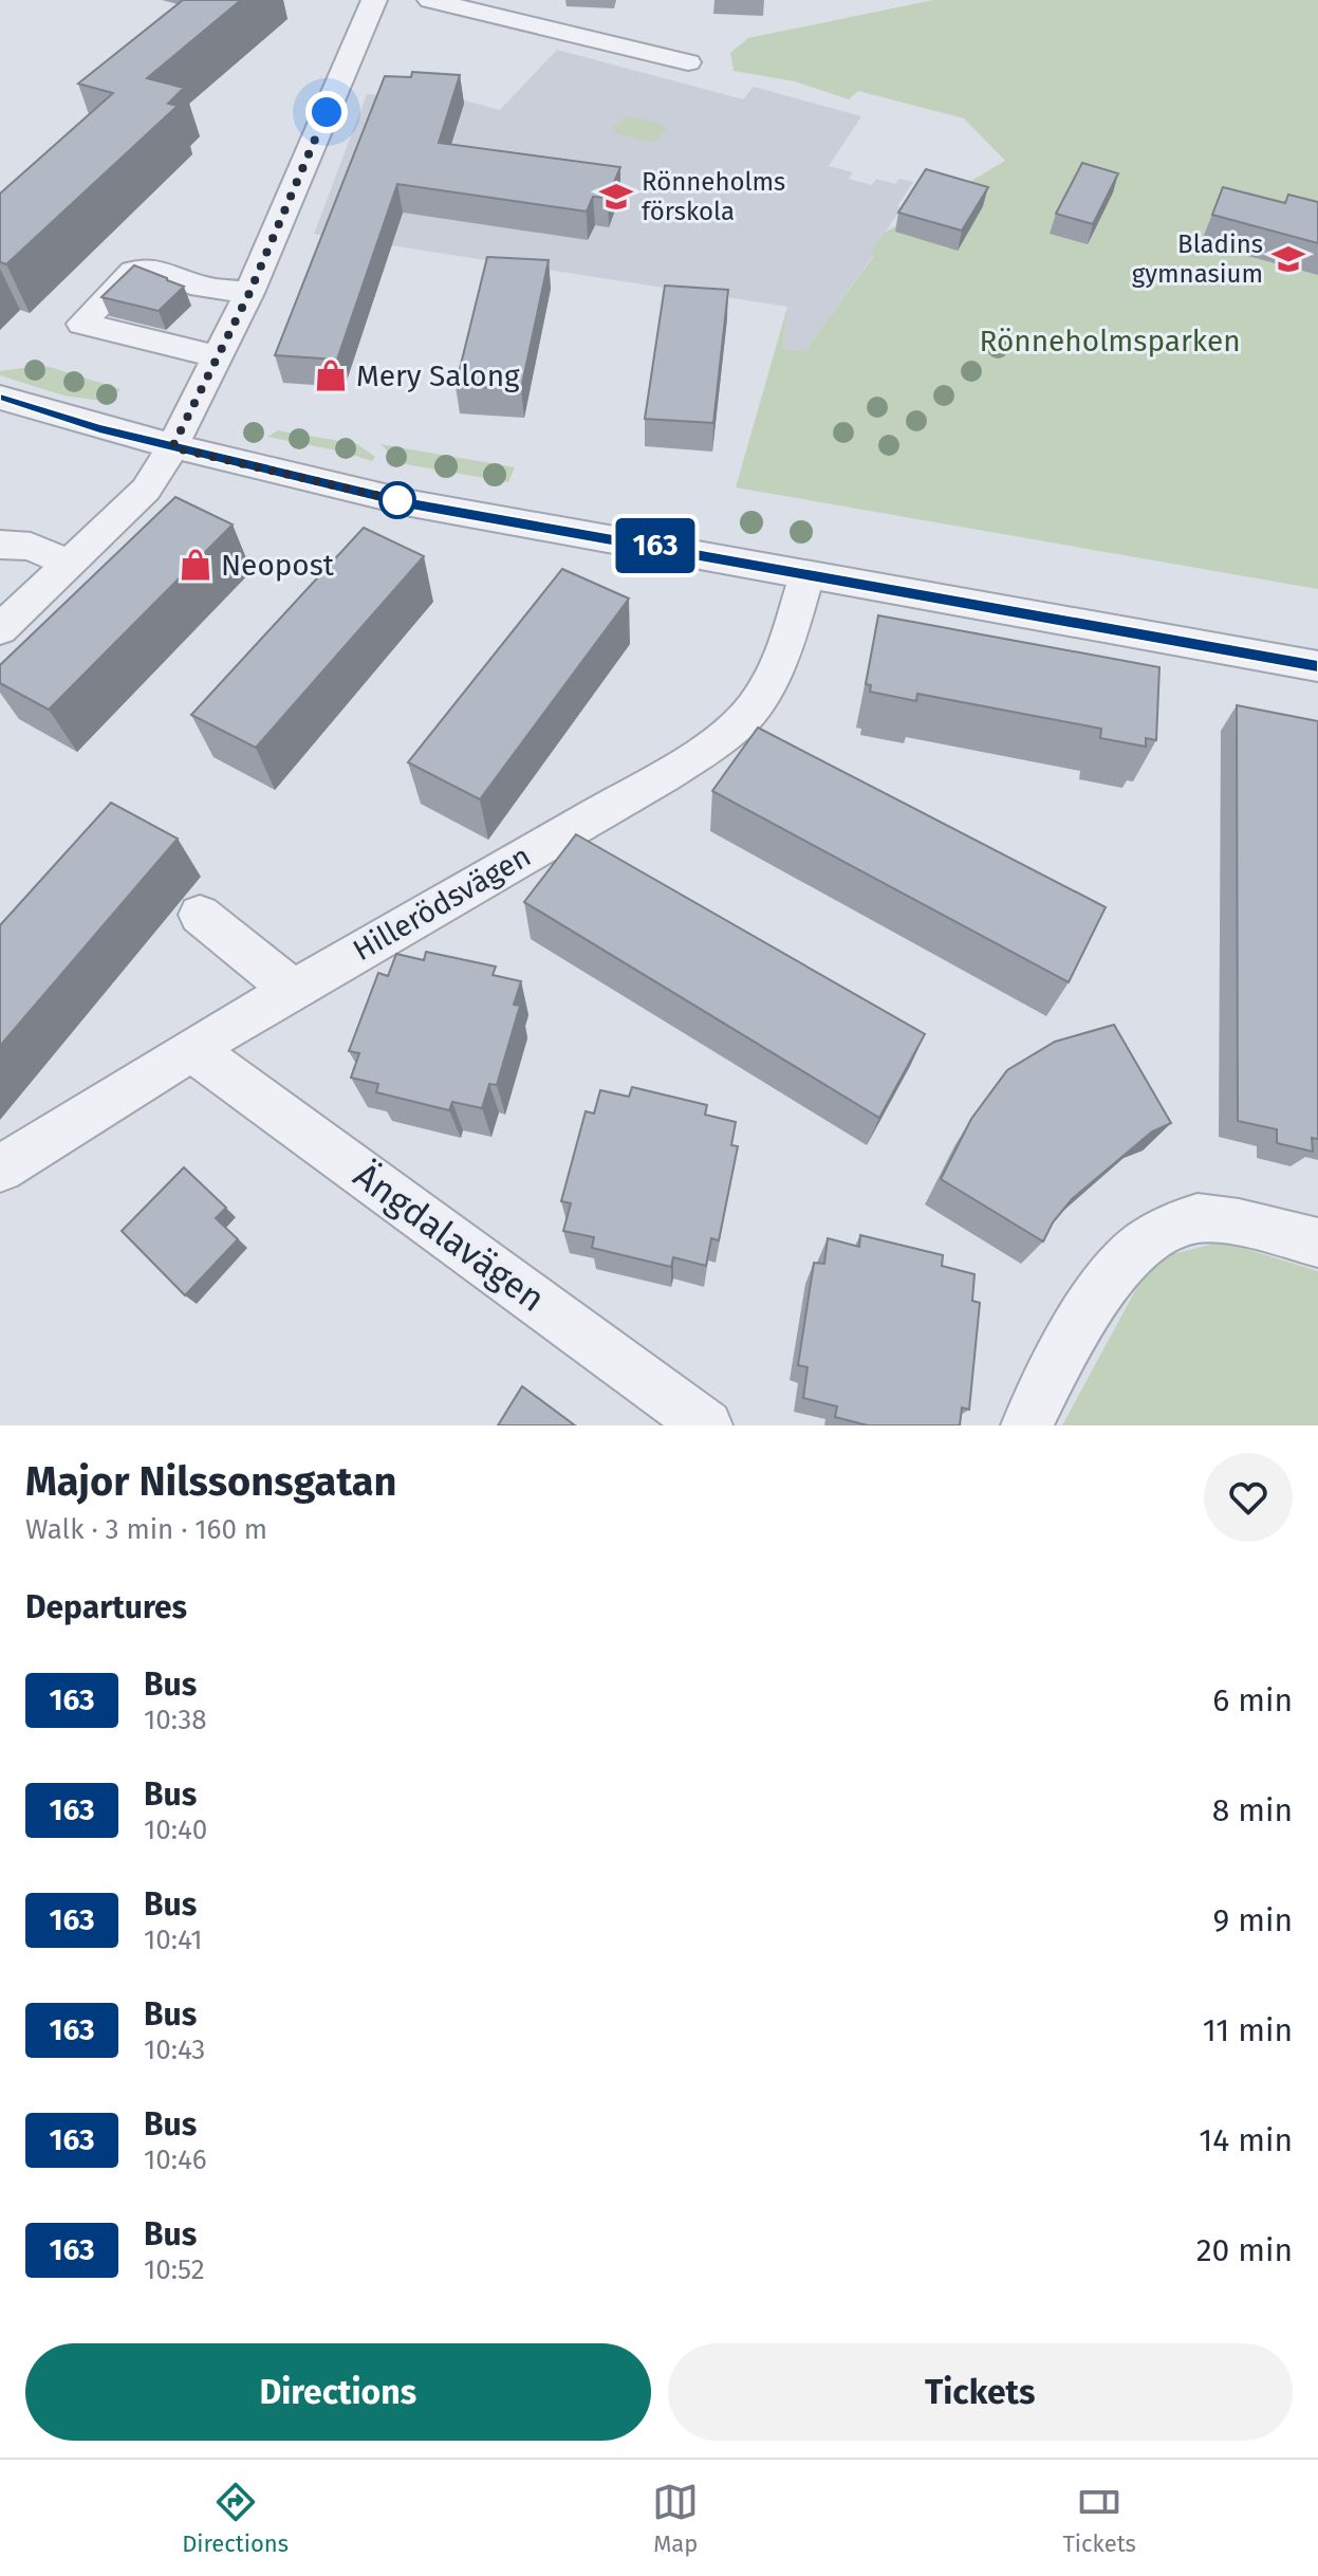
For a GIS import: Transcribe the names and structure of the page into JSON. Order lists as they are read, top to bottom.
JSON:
{
  "streets": {
    "street": ["Hillerödsvägen", "Ängdalavägen"]
  },
  "crossings": [
    ["Hillerödsvägen", "Ängdalavägen"]
  ],
  "parks": ["Rönneholmsparken"],
  "places": {
    "school or university": ["Rönneholms förskola", "Bladins gymnasium"],
    "shop": ["Mery Salong", "Neopost"]
  },
  "lines": ["bus line 163"],
  "page": {
    "on_map": "163",
    "heading": [
      ["Major Nilssonsgatan", "Walk · 3 min · 160 m"],
      "Departures"
    ],
    "list": [
      {
        "mark": "163",
        "name": "Bus",
        "note": "10:38",
        "value": "6 min"
      },
      {
        "mark": "163",
        "name": "Bus",
        "note": "10:40",
        "value": "8 min"
      },
      {
        "mark": "163",
        "name": "Bus",
        "note": "10:41",
        "value": "9 min"
      },
      {
        "mark": "163",
        "name": "Bus",
        "note": "10:43",
        "value": "11 min"
      },
      {
        "mark": "163",
        "name": "Bus",
        "note": "10:46",
        "value": "14 min"
      },
      {
        "mark": "163",
        "name": "Bus",
        "note": "10:52",
        "value": "20 min"
      }
    ],
    "buttons": ["Directions", "Tickets"],
    "tabs": ["Directions", "Map", "Tickets"]
  }
}
